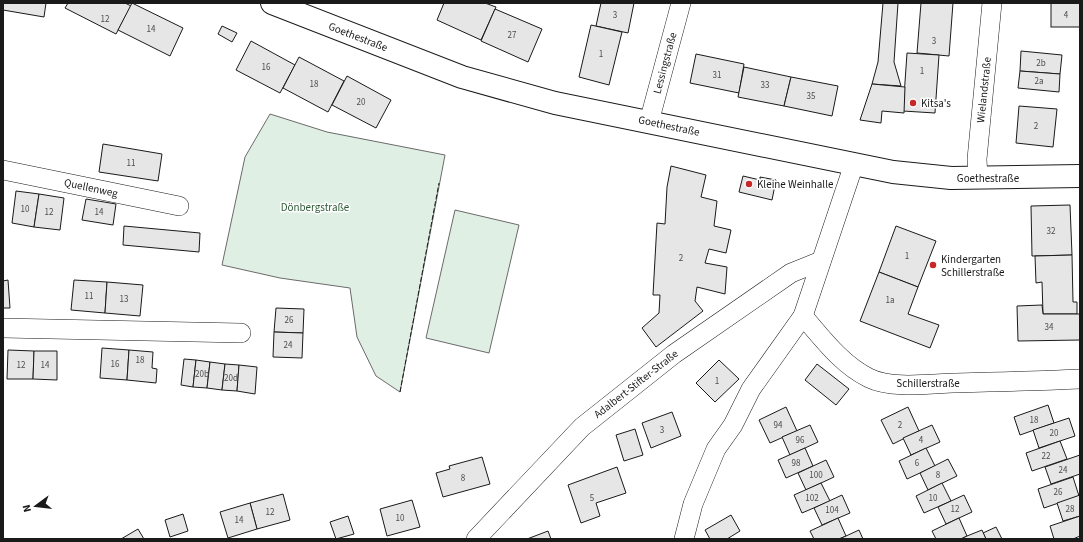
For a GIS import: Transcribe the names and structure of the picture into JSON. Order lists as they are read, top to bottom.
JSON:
{
  "streets": {
    "street": [
      "Goethestraße",
      "Lessingstraße",
      "Wielandstraße",
      "Quellenweg",
      "Schillerstraße",
      "Adalbert-Stifter-Straße"
    ]
  },
  "crossings": [
    ["Goethestraße", "Lessingstraße"],
    ["Goethestraße", "Wielandstraße"]
  ],
  "parks": ["Dönbergstraße"],
  "places": ["Kitsa's", "Kleine Weinhalle", "Kindergarten Schillerstraße"],
  "house_numbers": [
    "3",
    "4",
    "12",
    "14",
    "27",
    "3",
    "1",
    "2b",
    "16",
    "1",
    "31",
    "2a",
    "18",
    "33",
    "35",
    "20",
    "2",
    "11",
    "10",
    "12",
    "14",
    "32",
    "1",
    "2",
    "11",
    "13",
    "1a",
    "26",
    "34",
    "24",
    "18",
    "16",
    "12",
    "14",
    "20b",
    "20d",
    "1",
    "18",
    "94",
    "2",
    "3",
    "20",
    "96",
    "4",
    "22",
    "98",
    "6",
    "24",
    "100",
    "8",
    "8",
    "26",
    "5",
    "102",
    "10",
    "12",
    "28",
    "104",
    "12",
    "10",
    "14"
  ],
  "north": "left"
}
